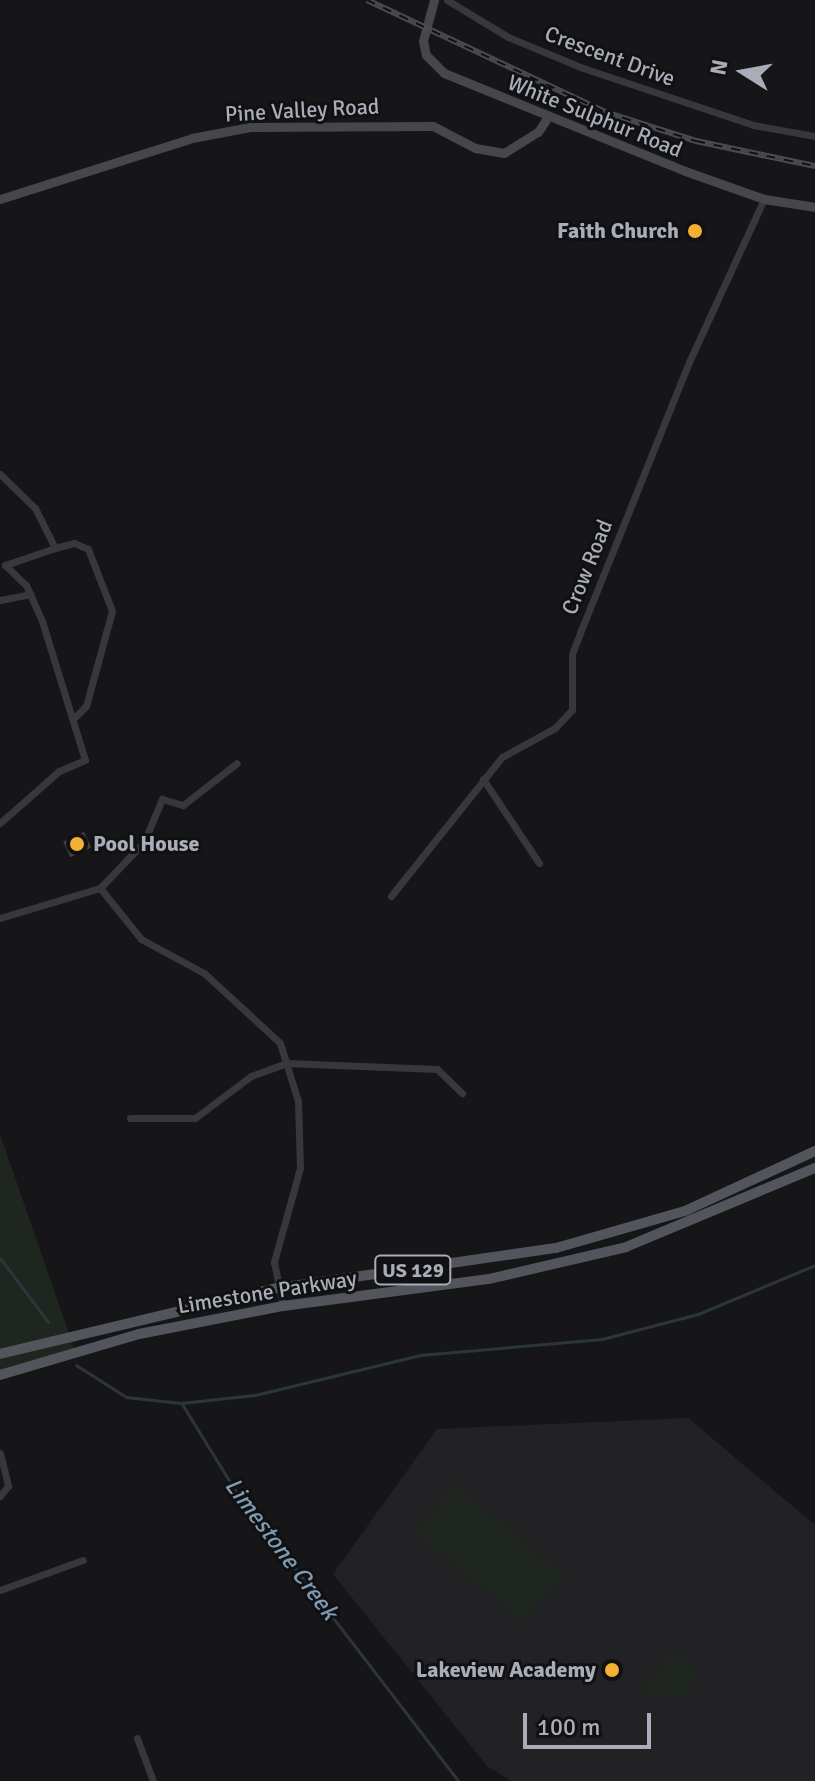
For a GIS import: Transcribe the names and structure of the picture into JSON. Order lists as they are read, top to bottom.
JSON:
{
  "streets": {
    "main road": ["US 129", "Limestone Parkway"],
    "street": [
      "Crescent Drive",
      "Pine Valley Road",
      "White Sulphur Road",
      "Crow Road"
    ]
  },
  "crossings": [
    ["Pine Valley Road", "White Sulphur Road"],
    ["White Sulphur Road", "Crow Road"]
  ],
  "water": ["Limestone Creek"],
  "places": ["Faith Church", "Pool House", "Lakeview Academy"],
  "scale_bar": "100 m",
  "north": "left"
}
